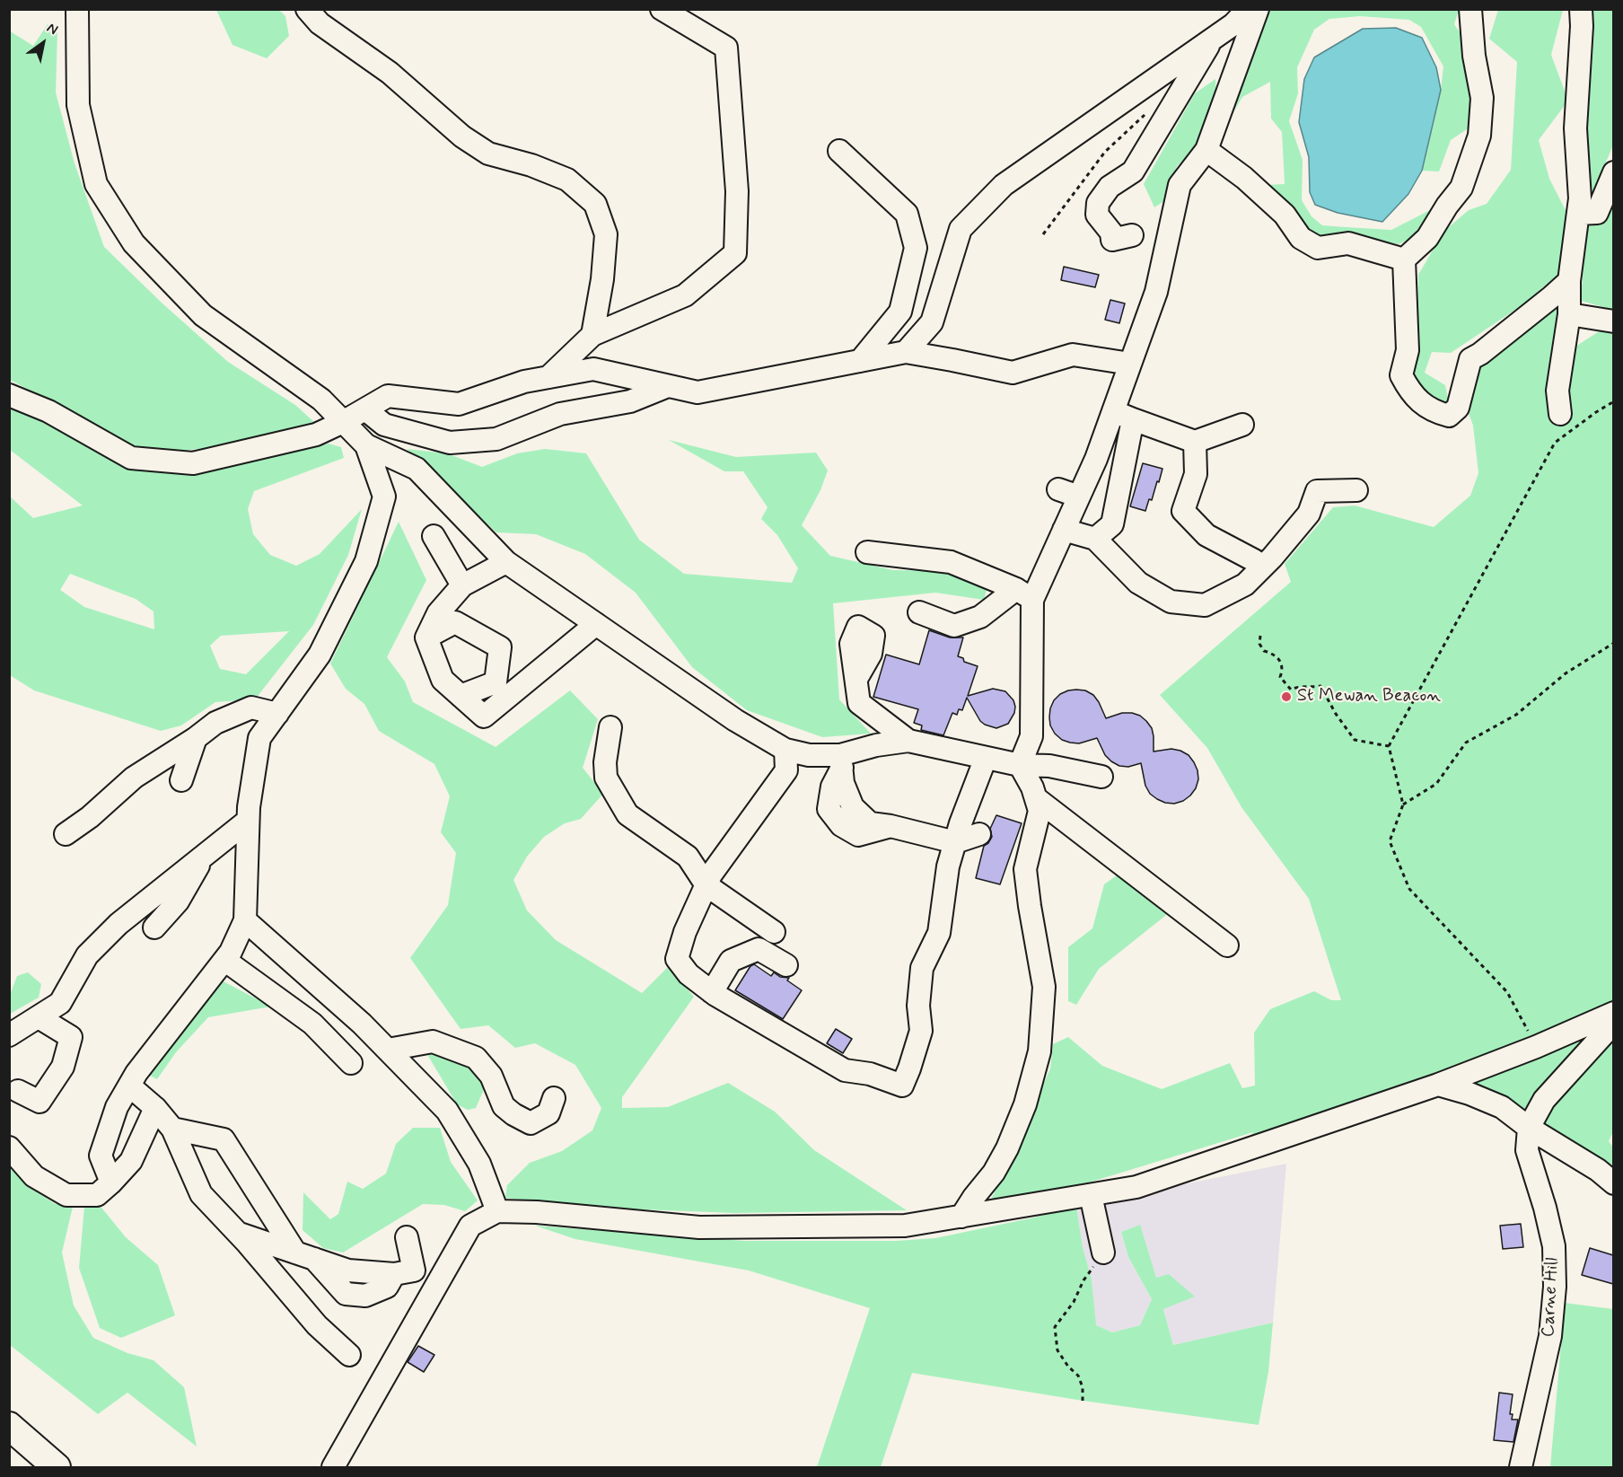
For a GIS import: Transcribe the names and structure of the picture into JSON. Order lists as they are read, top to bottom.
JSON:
{
  "streets": {
    "street": ["Carne Hill"]
  },
  "places": ["St Mewan Beacon"],
  "north": "top right"
}
